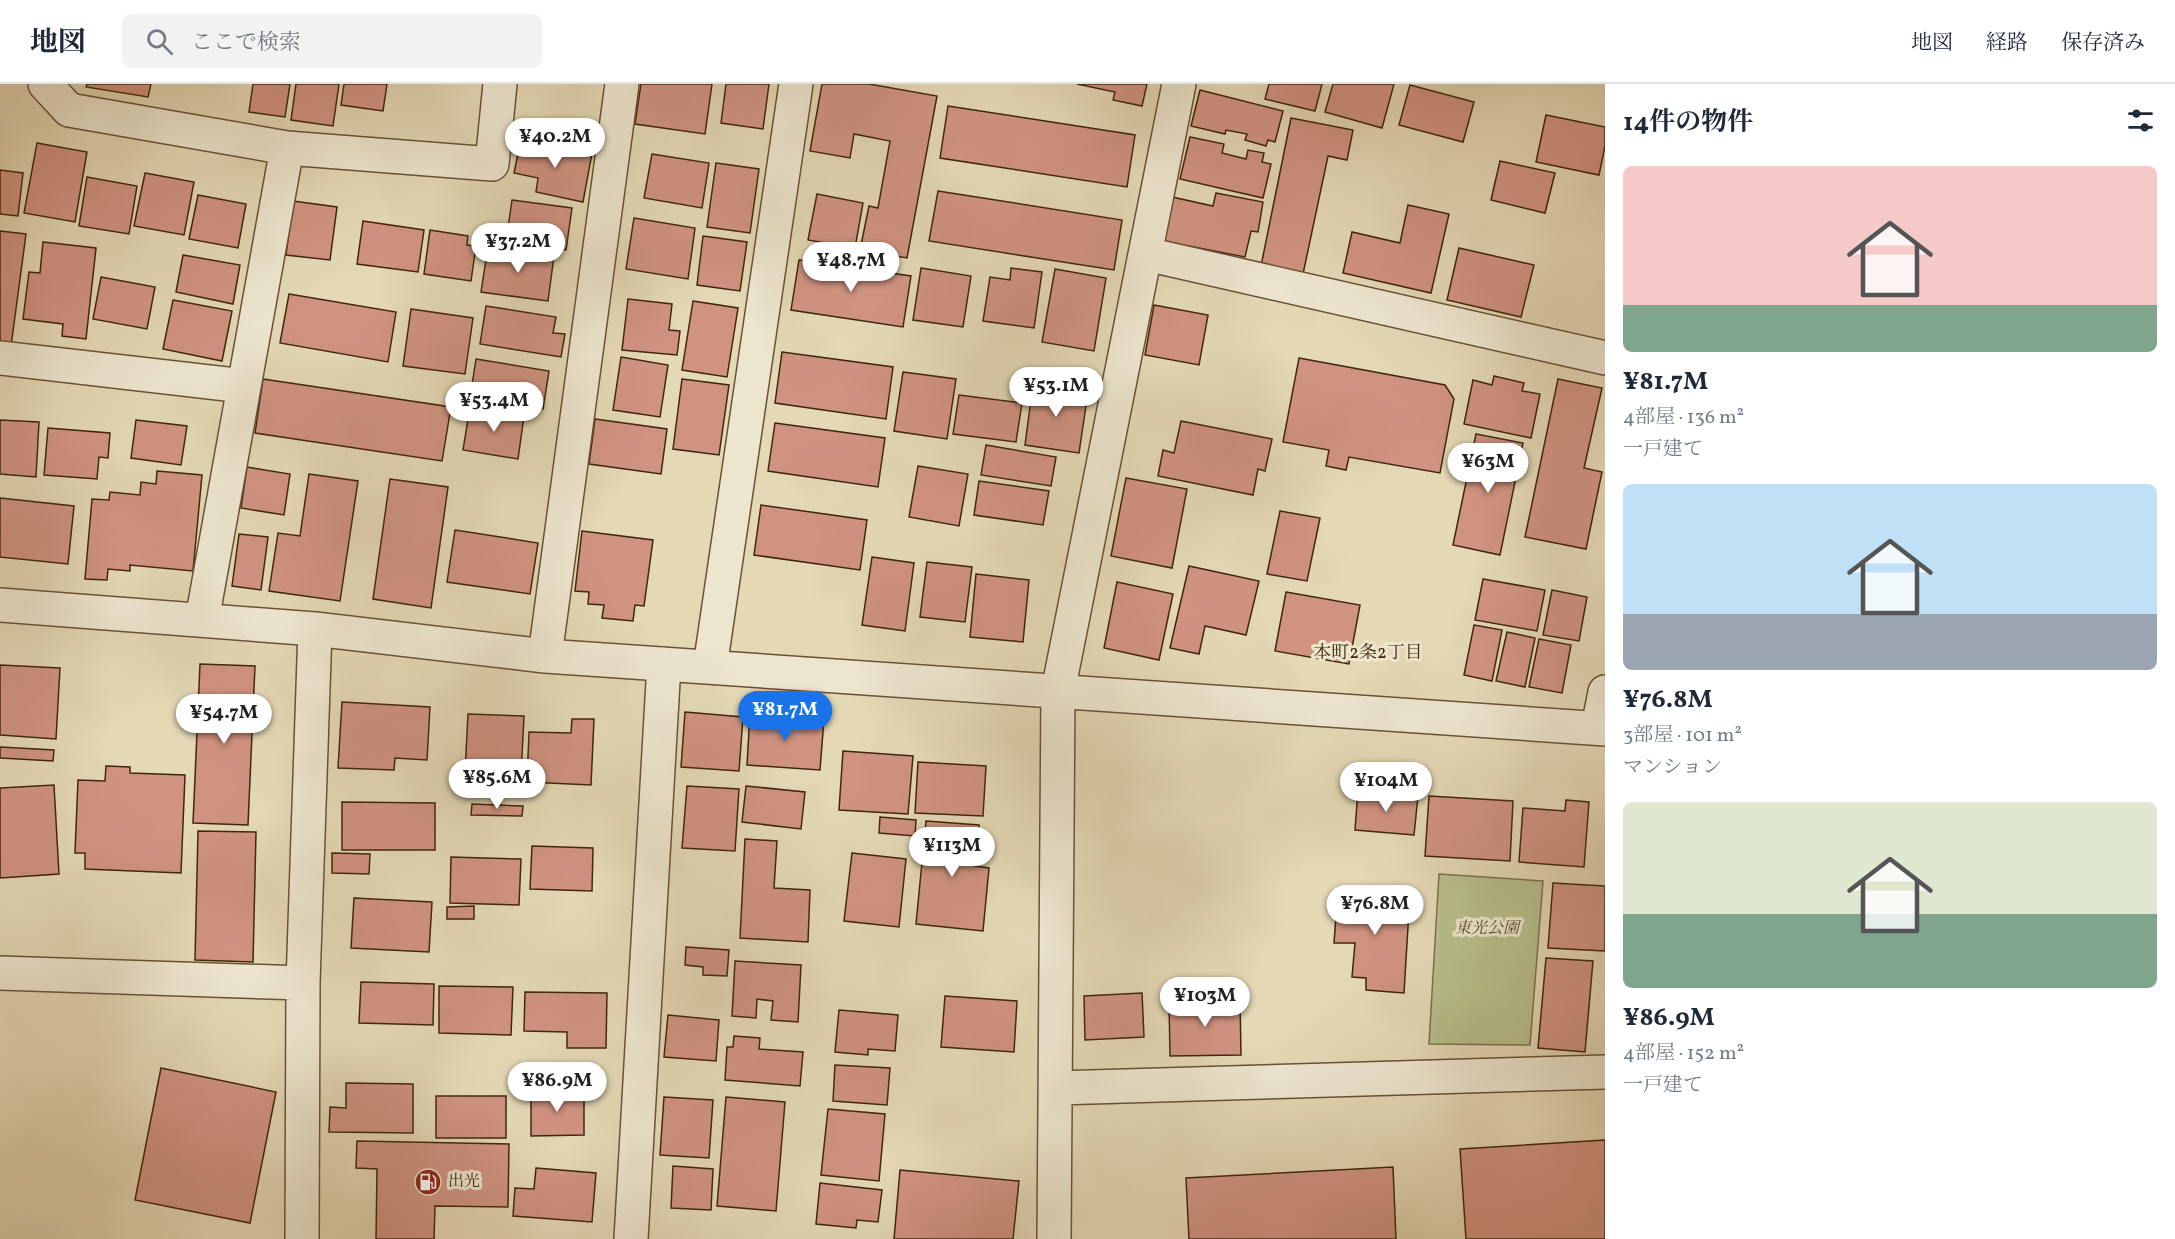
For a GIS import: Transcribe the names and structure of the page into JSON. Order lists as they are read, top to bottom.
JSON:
{
  "districts": ["本町2条2丁目"],
  "parks": ["東光公園"],
  "places": {
    "fuel station": ["出光"]
  },
  "page": {
    "header": "地図",
    "search": "ここで検索",
    "nav": ["地図", "経路", "保存済み"],
    "heading": "14件の物件",
    "price": [
      "¥40.2M",
      "¥37.2M",
      "¥48.7M",
      "¥53.1M",
      "¥53.4M",
      "¥63M",
      "¥81.7M",
      "¥54.7M",
      "¥85.6M",
      "¥104M",
      "¥113M",
      "¥76.8M",
      "¥103M",
      "¥86.9M"
    ],
    "list": [
      {
        "name": "¥81.7M",
        "note": "4部屋 · 136 m² · 一戸建て"
      },
      {
        "name": "¥76.8M",
        "note": "3部屋 · 101 m² · マンション"
      },
      {
        "name": "¥86.9M",
        "note": "4部屋 · 152 m² · 一戸建て"
      }
    ]
  }
}
